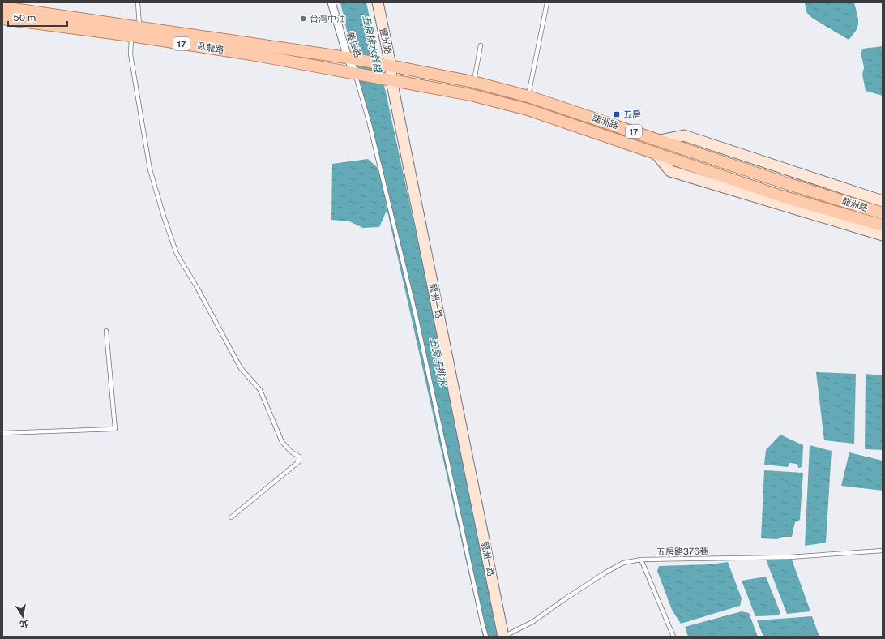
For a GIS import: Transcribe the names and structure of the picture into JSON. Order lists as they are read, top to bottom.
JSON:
{
  "streets": {
    "main road": ["17", "臥龍路", "龍洲路"],
    "street": ["鹽光路", "義仁路", "龍洲一路"],
    "lane": ["五房路376巷"]
  },
  "crossings": [
    ["鹽光路", "17"],
    ["鹽光路", "龍洲路"],
    ["鹽光路", "龍洲一路"],
    ["17", "義仁路"],
    ["17", "臥龍路"],
    ["17", "龍洲路"],
    ["17", "龍洲一路"],
    ["義仁路", "臥龍路"],
    ["龍洲路", "龍洲一路"],
    ["龍洲一路", "五房路376巷"]
  ],
  "water": ["五房排水幹線", "五房子排水"],
  "places": {
    "other": ["台灣中油"],
    "transit": ["五房"]
  },
  "scale_bar": "50 m",
  "north": "bottom"
}
